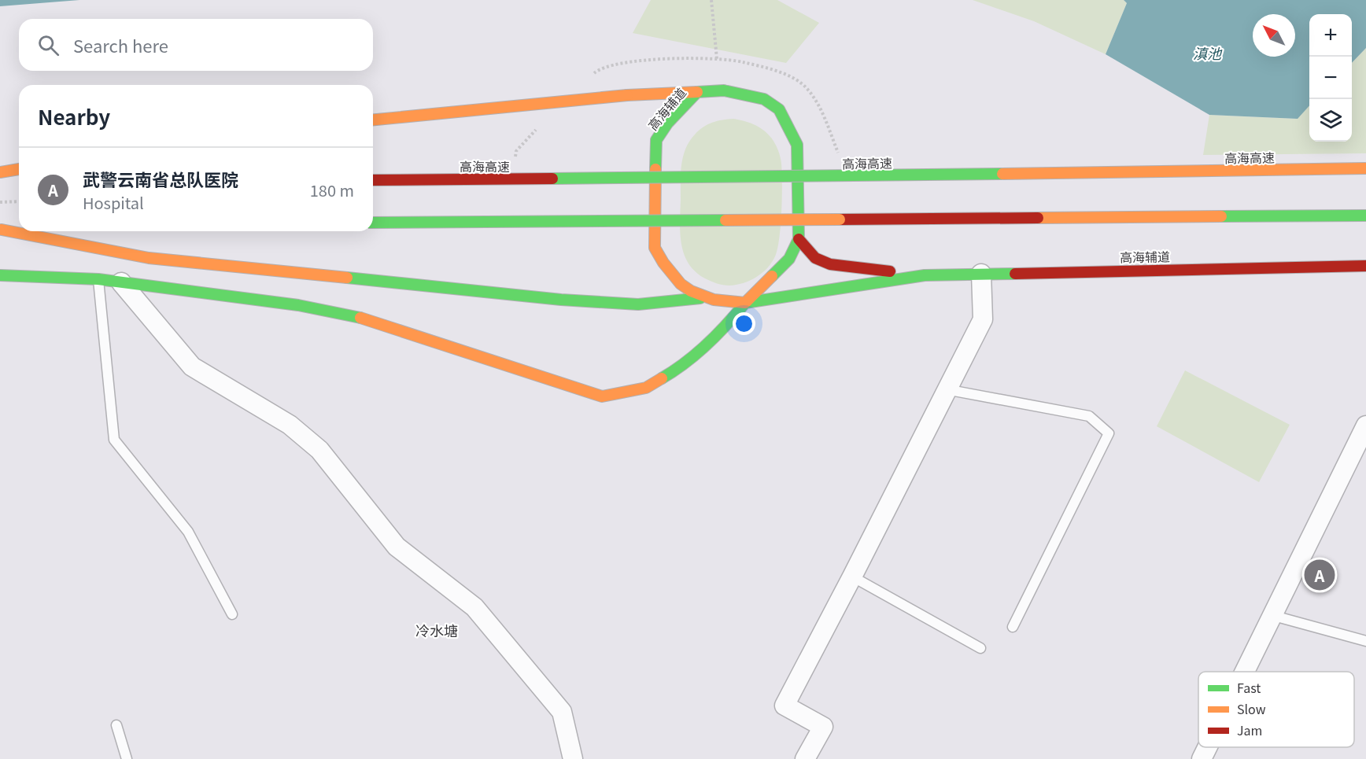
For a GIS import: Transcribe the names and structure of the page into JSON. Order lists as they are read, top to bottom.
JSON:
{
  "streets": {
    "main road": ["高海辅道", "高海高速"]
  },
  "districts": ["冷水塘"],
  "water": ["滇池"],
  "legend": ["Fast", "Slow", "Jam"],
  "north": "top left",
  "page": {
    "map_buttons": ["+", "−"],
    "search": "Search here",
    "heading": "Nearby",
    "list": [
      {
        "mark": "A",
        "name": "武警云南省总队医院",
        "note": "Hospital",
        "value": "180 m"
      }
    ],
    "pins": "A"
  }
}
